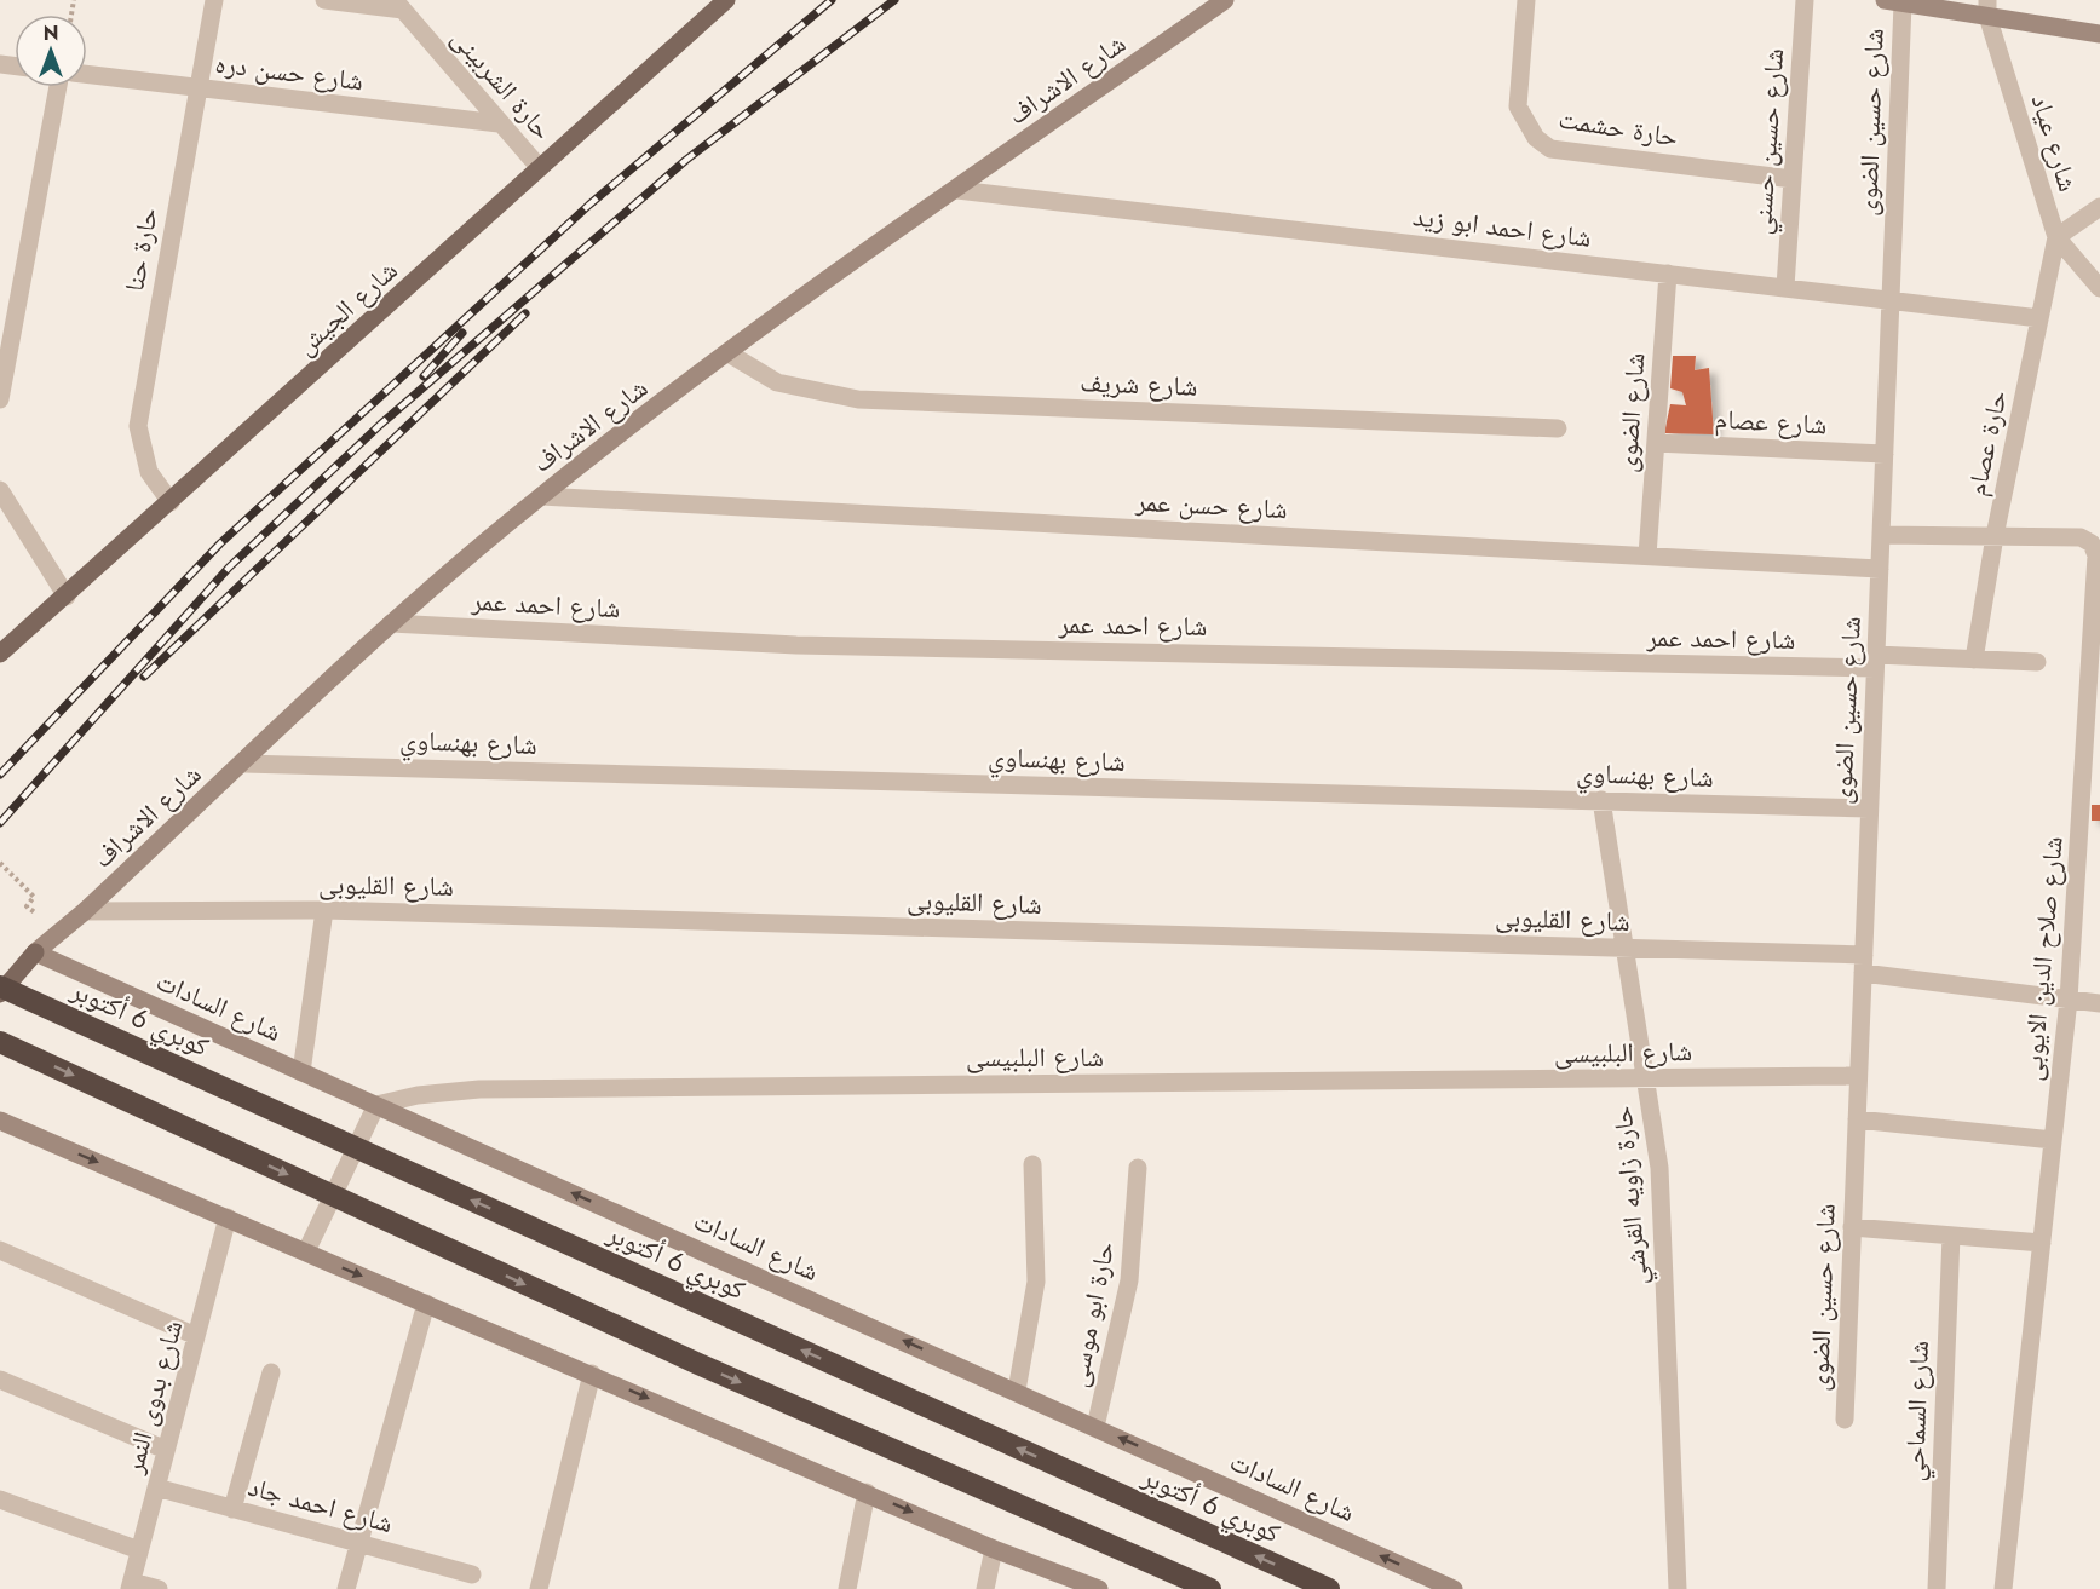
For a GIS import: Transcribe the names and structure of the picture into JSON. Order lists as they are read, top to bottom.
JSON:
{
  "streets": {
    "highway": ["كوبري 6 أكتوبر"],
    "main road": ["شارع الاشراف", "شارع الجيش", "شارع السادات"],
    "street": [
      "شارع حسن دره",
      "حارة الشربينى",
      "شارع حسين الضوى",
      "حارة حشمت",
      "شارع حسين حسني",
      "شارع عياد",
      "شارع احمد ابو زيد",
      "حارة حنا",
      "شارع شريف",
      "شارع الضوى",
      "شارع عصام",
      "حارة عصام",
      "شارع حسن عمر",
      "شارع احمد عمر",
      "شارع بهنساوي",
      "شارع القليوبى",
      "شارع صلاح الدين الايوبى",
      "شارع البلبيسى",
      "حارة زاويه القرشي",
      "حارة ابو موسى",
      "شارع بدوى النمر",
      "شارع السماحي",
      "شارع احمد جاد"
    ]
  },
  "crossings": [
    ["شارع حسن دره", "حارة الشربينى"],
    ["شارع حسن دره", "حارة حنا"],
    ["شارع الاشراف", "شارع احمد ابو زيد"],
    ["شارع الاشراف", "شارع شريف"],
    ["شارع الاشراف", "شارع حسن عمر"],
    ["شارع الاشراف", "شارع احمد عمر"],
    ["شارع الاشراف", "شارع بهنساوي"],
    ["شارع الاشراف", "شارع القليوبى"],
    ["شارع الاشراف", "شارع السادات"],
    ["حارة الشربينى", "شارع الجيش"],
    ["شارع حسين الضوى", "شارع احمد ابو زيد"],
    ["شارع حسين الضوى", "شارع عصام"],
    ["شارع حسين الضوى", "شارع حسن عمر"],
    ["شارع حسين الضوى", "شارع احمد عمر"],
    ["شارع حسين الضوى", "شارع بهنساوي"],
    ["شارع حسين الضوى", "شارع القليوبى"],
    ["شارع حسين الضوى", "شارع صلاح الدين الايوبى"],
    ["شارع حسين الضوى", "شارع البلبيسى"],
    ["حارة حشمت", "شارع حسين حسني"],
    ["شارع حسين حسني", "شارع احمد ابو زيد"],
    ["شارع عياد", "حارة عصام"],
    ["شارع احمد ابو زيد", "شارع الضوى"],
    ["شارع احمد ابو زيد", "حارة عصام"],
    ["حارة حنا", "شارع الجيش"],
    ["شارع الضوى", "شارع عصام"],
    ["شارع الضوى", "شارع حسن عمر"],
    ["حارة عصام", "شارع صلاح الدين الايوبى"],
    ["شارع بهنساوي", "حارة زاويه القرشي"],
    ["شارع القليوبى", "شارع صلاح الدين الايوبى"],
    ["شارع القليوبى", "حارة زاويه القرشي"],
    ["شارع السادات", "شارع البلبيسى"],
    ["شارع السادات", "حارة ابو موسى"],
    ["شارع البلبيسى", "حارة زاويه القرشي"],
    ["شارع بدوى النمر", "شارع احمد جاد"]
  ],
  "north": "top"
}
